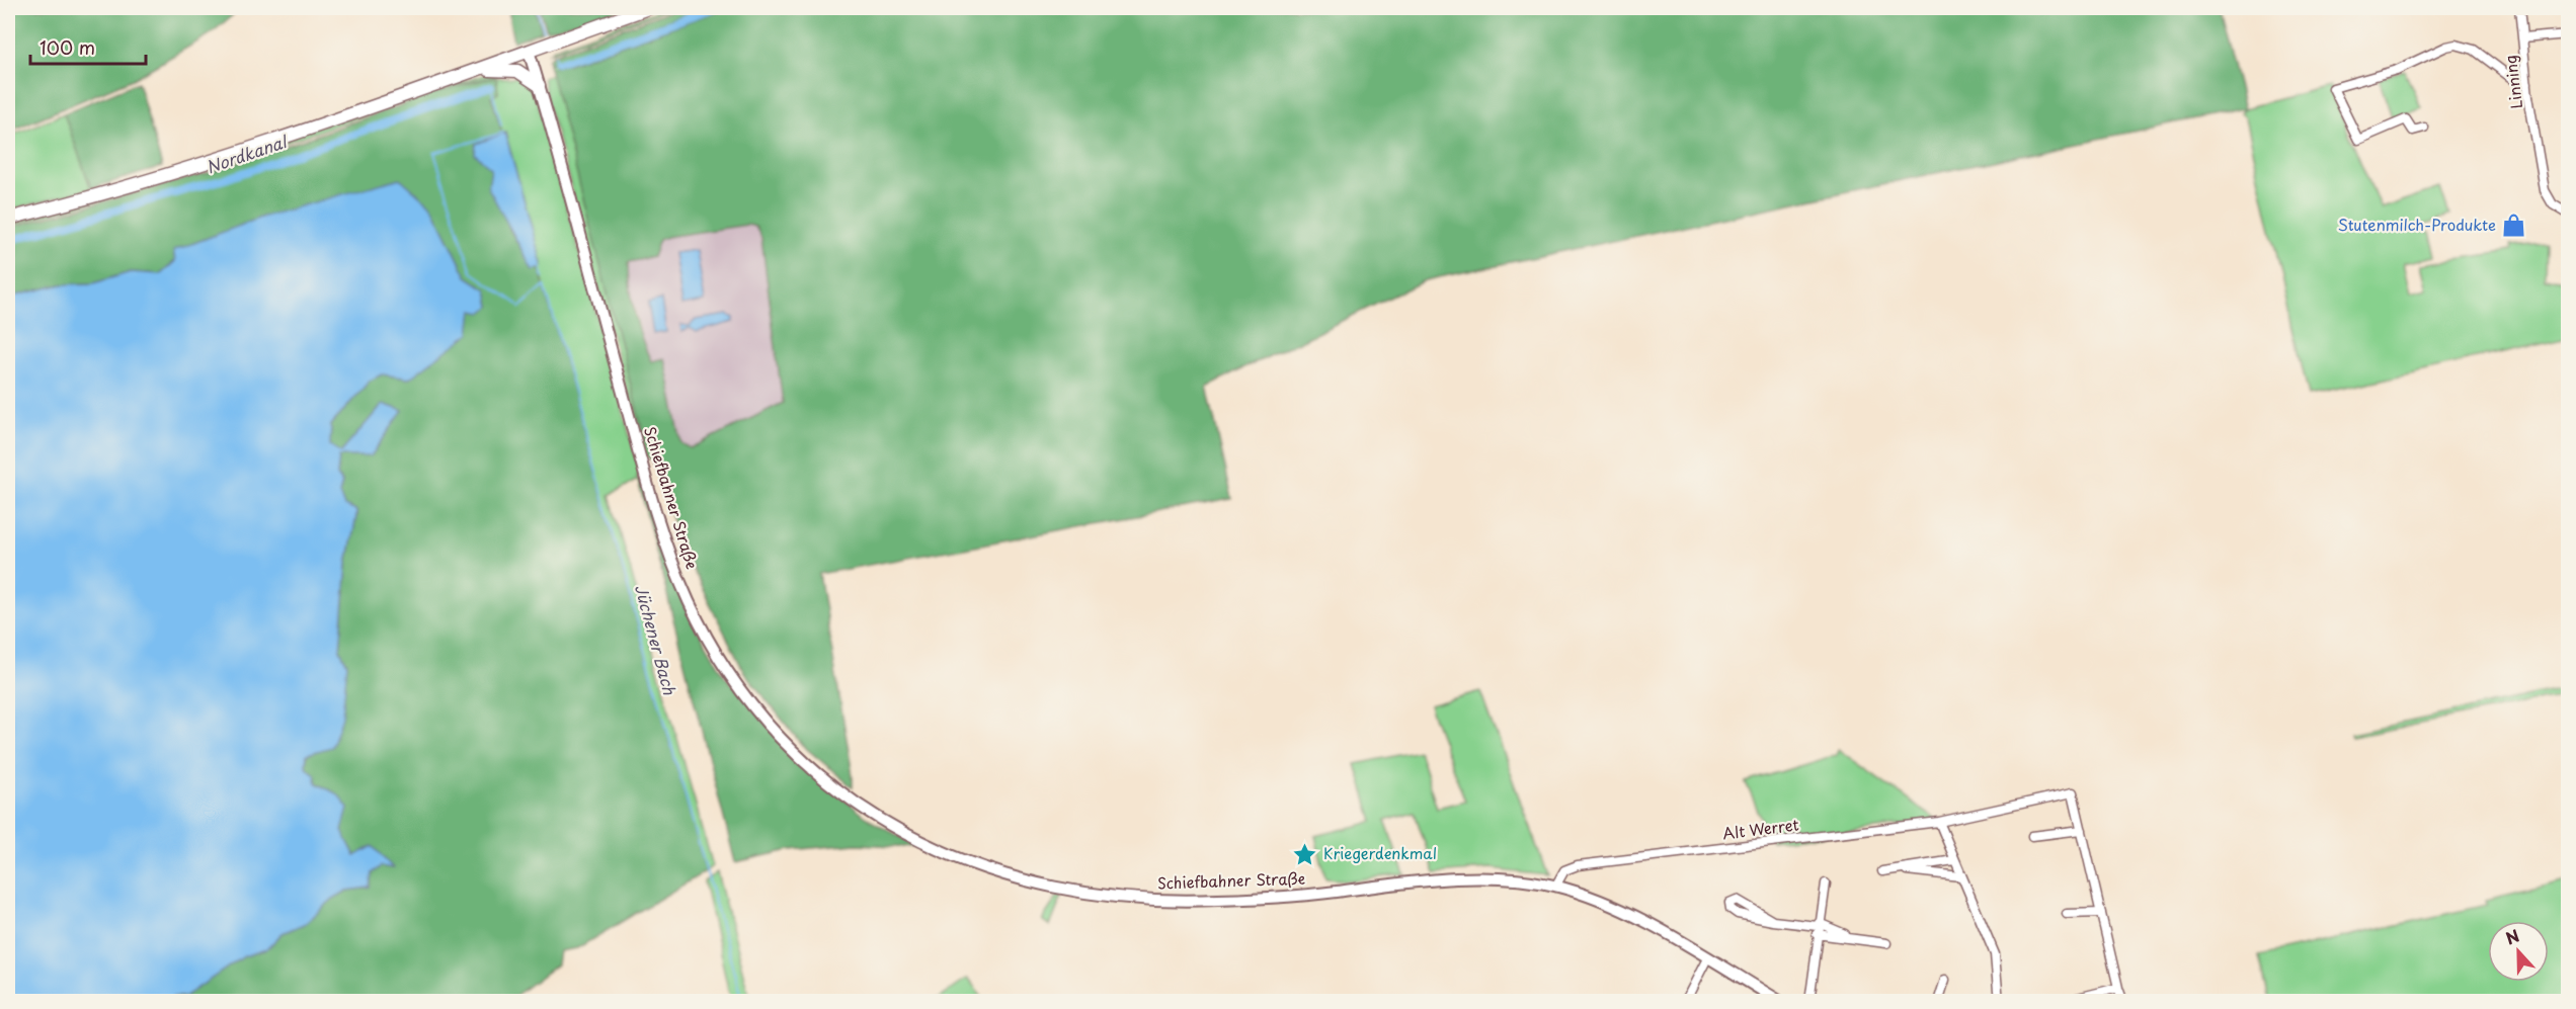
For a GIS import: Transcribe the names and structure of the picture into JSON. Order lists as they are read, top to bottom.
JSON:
{
  "streets": {
    "street": ["Linning", "Schiefbahner Straße", "Alt Werret"]
  },
  "crossings": [
    ["Schiefbahner Straße", "Alt Werret"]
  ],
  "water": ["Nordkanal", "Jüchener Bach"],
  "places": {
    "shop": ["Stutenmilch-Produkte"],
    "place": ["Kriegerdenkmal"]
  },
  "scale_bar": "100 m",
  "north": "top"
}
